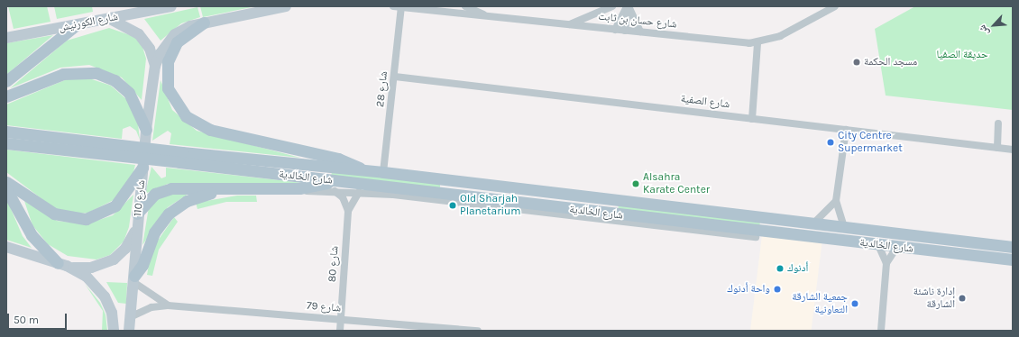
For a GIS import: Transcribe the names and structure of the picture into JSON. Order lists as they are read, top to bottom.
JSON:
{
  "streets": {
    "main road": ["شارع الكورنيش", "شارع الخالدية", "شارع 110"],
    "street": [
      "شارع حسان بن ثابت",
      "شارع 28",
      "شارع الصفية",
      "شارع 80",
      "شارع 79"
    ]
  },
  "crossings": [
    ["شارع حسان بن ثابت", "شارع 28"],
    ["شارع 28", "شارع الصفية"],
    ["شارع 28", "شارع الخالدية"],
    ["شارع 110", "شارع 79"],
    ["شارع 80", "شارع 79"]
  ],
  "parks": ["حديقة الصفيا"],
  "places": [
    "مسجد الحكمة",
    "City Centre Supermarket",
    "Alsahra Karate Center",
    "Old Sharjah Planetarium",
    "أدنوك",
    "واحة أدنوك",
    "إدارة ناشئة الشارقة",
    "جمعية الشارقة التعاونية"
  ],
  "scale_bar": "50 m",
  "north": "bottom left"
}
